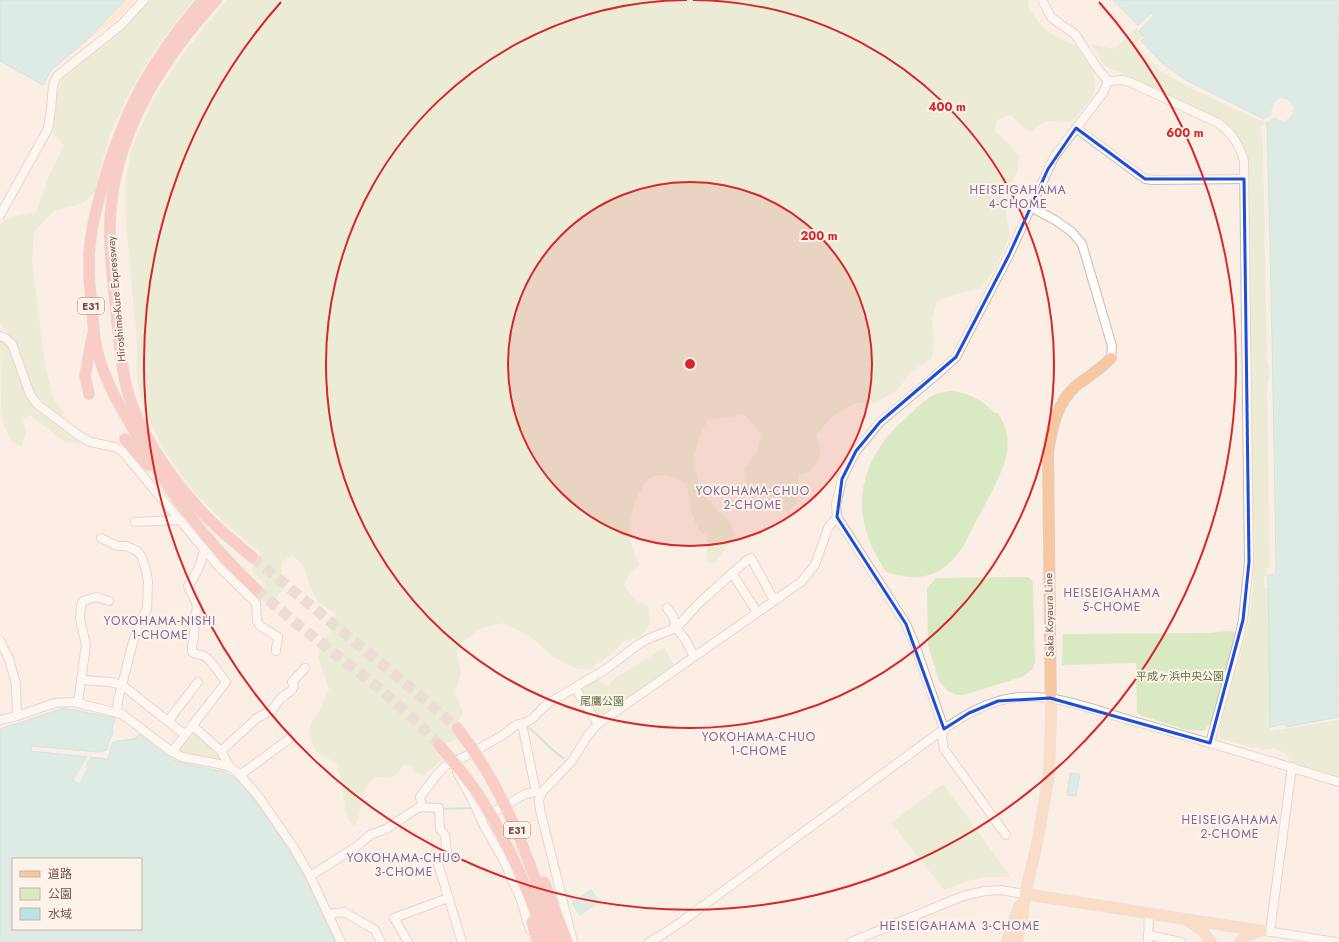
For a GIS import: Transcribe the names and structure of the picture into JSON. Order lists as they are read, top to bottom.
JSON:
{
  "streets": {
    "highway": ["Hiroshima-Kure Expressway", "E31"],
    "main road": ["Saka Koyaura Line"]
  },
  "districts": [
    "HEISEIGAHAMA 4-CHOME",
    "YOKOHAMA-CHUO 2-CHOME",
    "HEISEIGAHAMA 5-CHOME",
    "YOKOHAMA-NISHI 1-CHOME",
    "YOKOHAMA-CHUO 1-CHOME",
    "HEISEIGAHAMA 2-CHOME",
    "YOKOHAMA-CHUO 3-CHOME",
    "HEISEIGAHAMA 3-CHOME"
  ],
  "parks": ["平成ヶ浜中央公園", "尾鷹公園"],
  "legend": ["道路", "公園", "水域"],
  "rings": ["400 m", "600 m", "200 m"]
}
